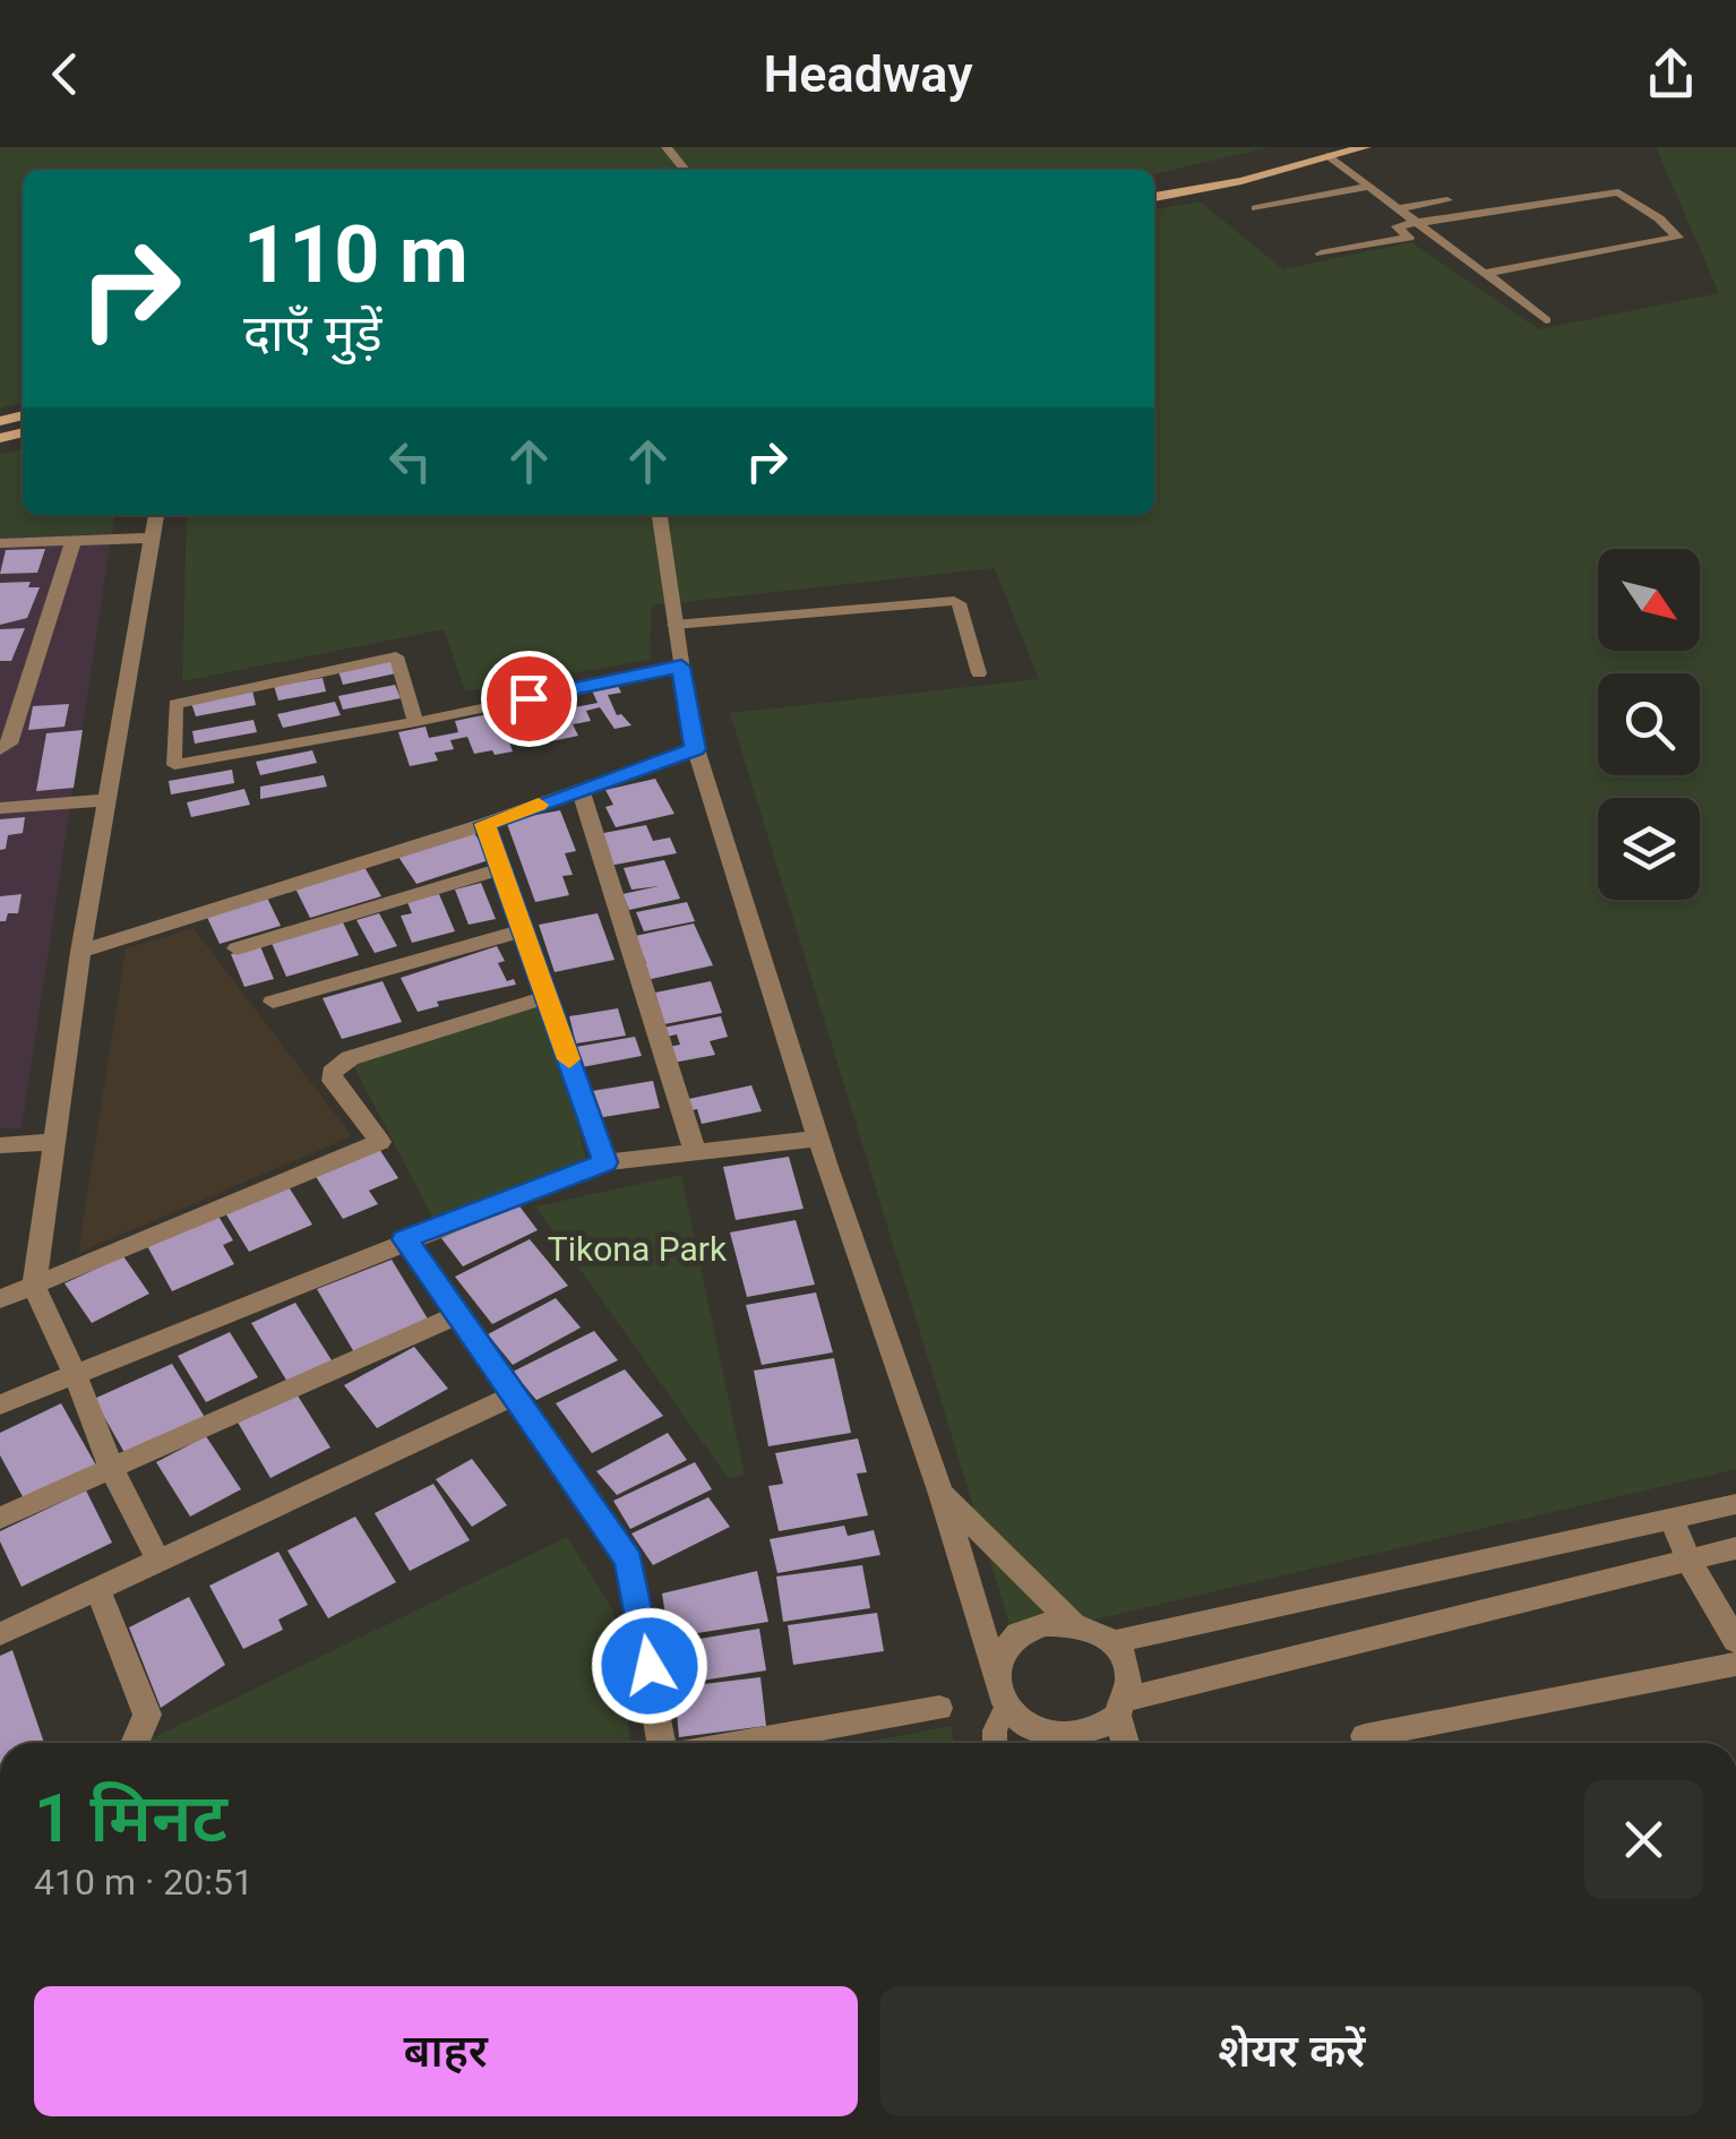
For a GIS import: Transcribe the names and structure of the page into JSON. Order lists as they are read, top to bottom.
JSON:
{
  "parks": ["Tikona Park"],
  "north": "bottom right",
  "page": {
    "header": "Headway",
    "turn": ["110 m", "दाएँ मुड़ें"],
    "heading": ["1 मिनट", "410 m · 20:51"],
    "buttons": ["बाहर", "शेयर करें"]
  }
}
